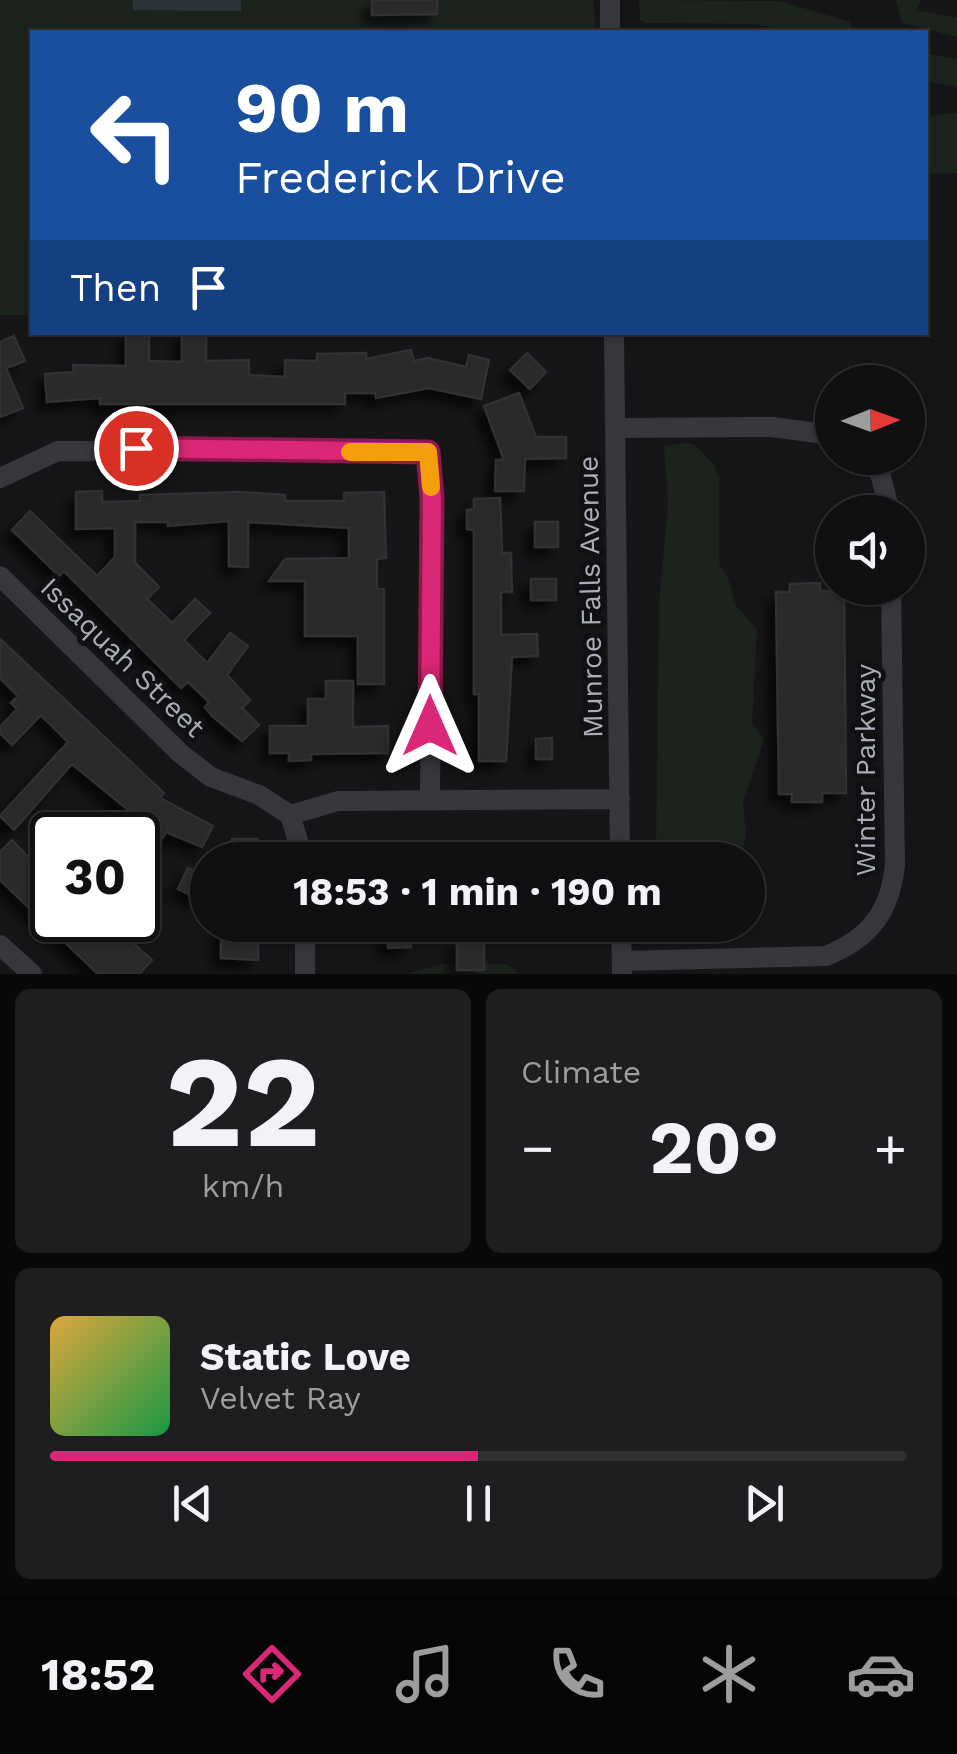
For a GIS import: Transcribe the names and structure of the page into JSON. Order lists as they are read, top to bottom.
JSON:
{
  "streets": {
    "street": ["Munroe Falls Avenue", "Issaquah Street", "Winter Parkway"]
  },
  "north": "right",
  "page": {
    "turn": ["90 m", "Frederick Drive"],
    "then": "Then",
    "limit": "30",
    "trip": "18:53 · 1 min · 190 m",
    "tile": [
      ["22", "km/h"],
      "Climate"
    ],
    "heat": ["−", "20°", "+"],
    "song": ["Static Love", "Velvet Ray"],
    "tabs": "18:52"
  }
}
